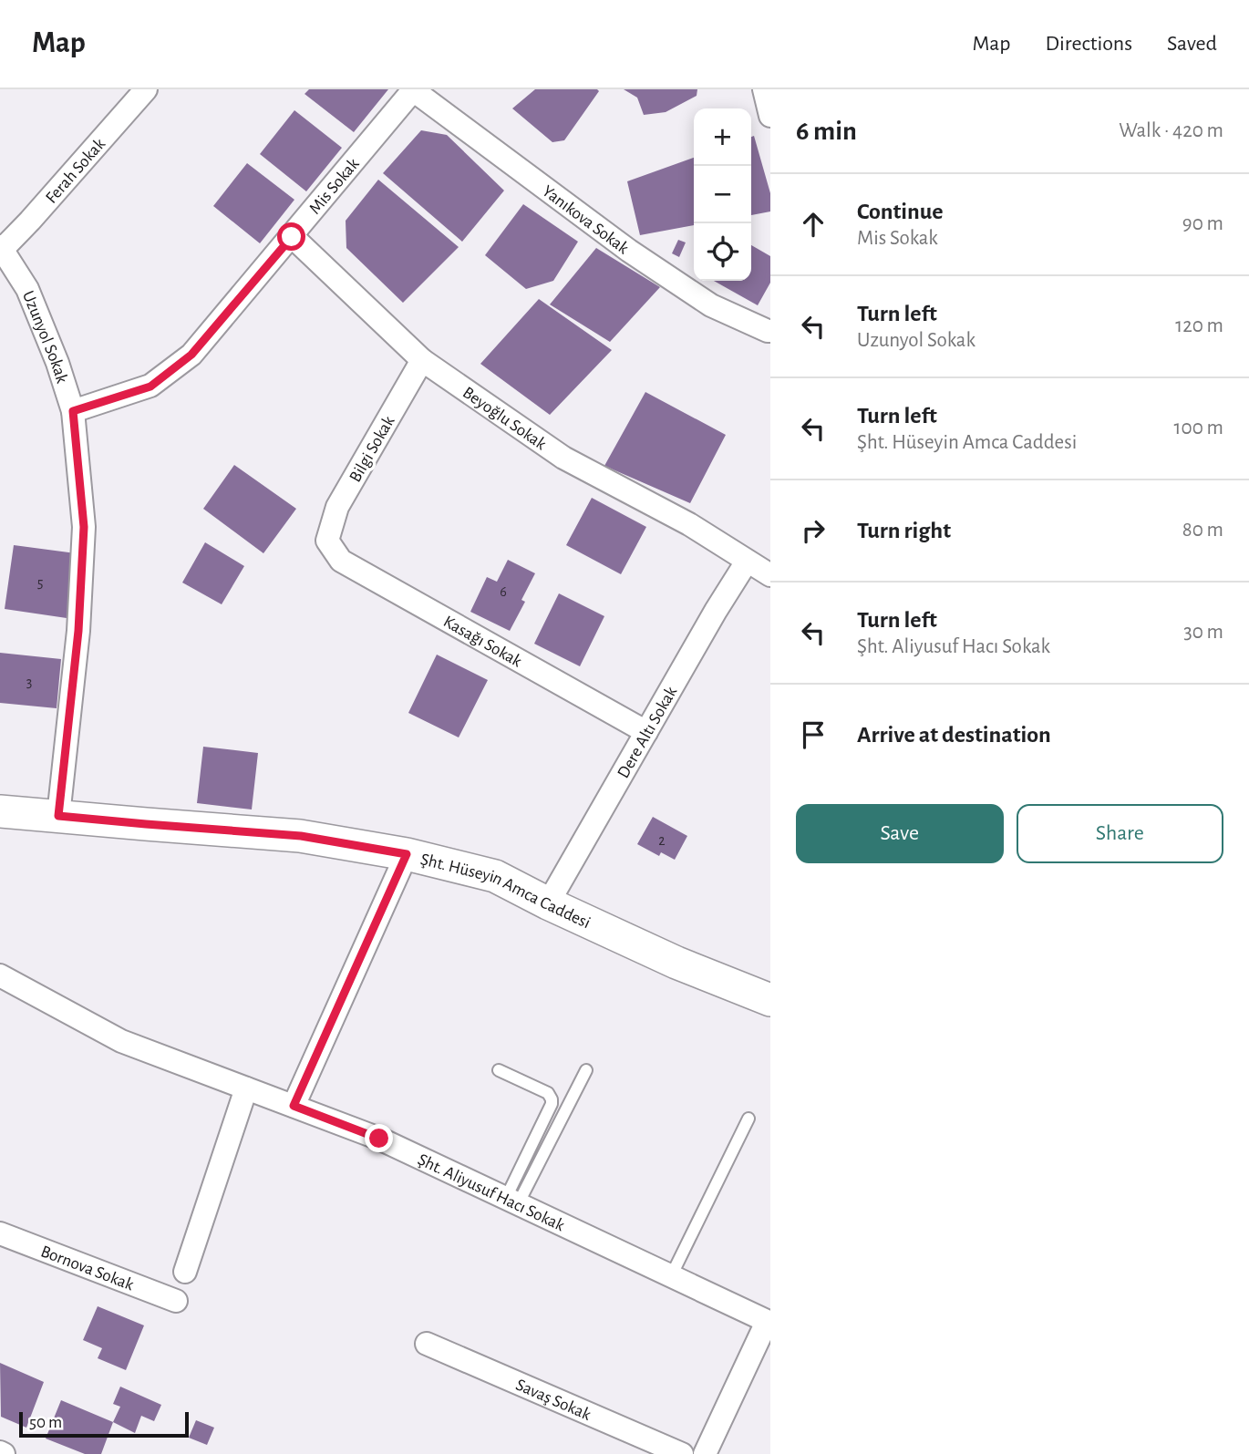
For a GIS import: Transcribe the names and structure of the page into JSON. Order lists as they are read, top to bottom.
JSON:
{
  "streets": {
    "street": [
      "Ferah Sokak",
      "Mis Sokak",
      "Yanıkova Sokak",
      "Uzunyol Sokak",
      "Beyoğlu Sokak",
      "Bilgi Sokak",
      "Kasağı Sokak",
      "Dere Altı Sokak",
      "Şht. Hüseyin Amca Caddesi",
      "Şht. Aliyusuf Hacı Sokak",
      "Bornova Sokak",
      "Savaş Sokak"
    ]
  },
  "crossings": [
    ["Ferah Sokak", "Uzunyol Sokak"],
    ["Mis Sokak", "Yanıkova Sokak"],
    ["Mis Sokak", "Uzunyol Sokak"],
    ["Mis Sokak", "Beyoğlu Sokak"],
    ["Uzunyol Sokak", "Şht. Hüseyin Amca Caddesi"],
    ["Beyoğlu Sokak", "Bilgi Sokak"],
    ["Beyoğlu Sokak", "Dere Altı Sokak"],
    ["Bilgi Sokak", "Kasağı Sokak"],
    ["Kasağı Sokak", "Dere Altı Sokak"],
    ["Dere Altı Sokak", "Şht. Hüseyin Amca Caddesi"]
  ],
  "house_numbers": [
    "5",
    "6",
    "3",
    "2"
  ],
  "scale_bar": "50 m",
  "page": {
    "header": "Map",
    "nav": ["Map", "Directions", "Saved"],
    "heading": ["6 min", "Walk · 420 m"],
    "map_buttons": ["+", "−"],
    "list": [
      ["Continue", "Mis Sokak", "90 m"],
      ["Turn left", "Uzunyol Sokak", "120 m"],
      ["Turn left", "Şht. Hüseyin Amca Caddesi", "100 m"],
      ["Turn right", "80 m"],
      ["Turn left", "Şht. Aliyusuf Hacı Sokak", "30 m"],
      "Arrive at destination"
    ],
    "buttons": ["Save", "Share"],
    "scale": "50 m"
  }
}
